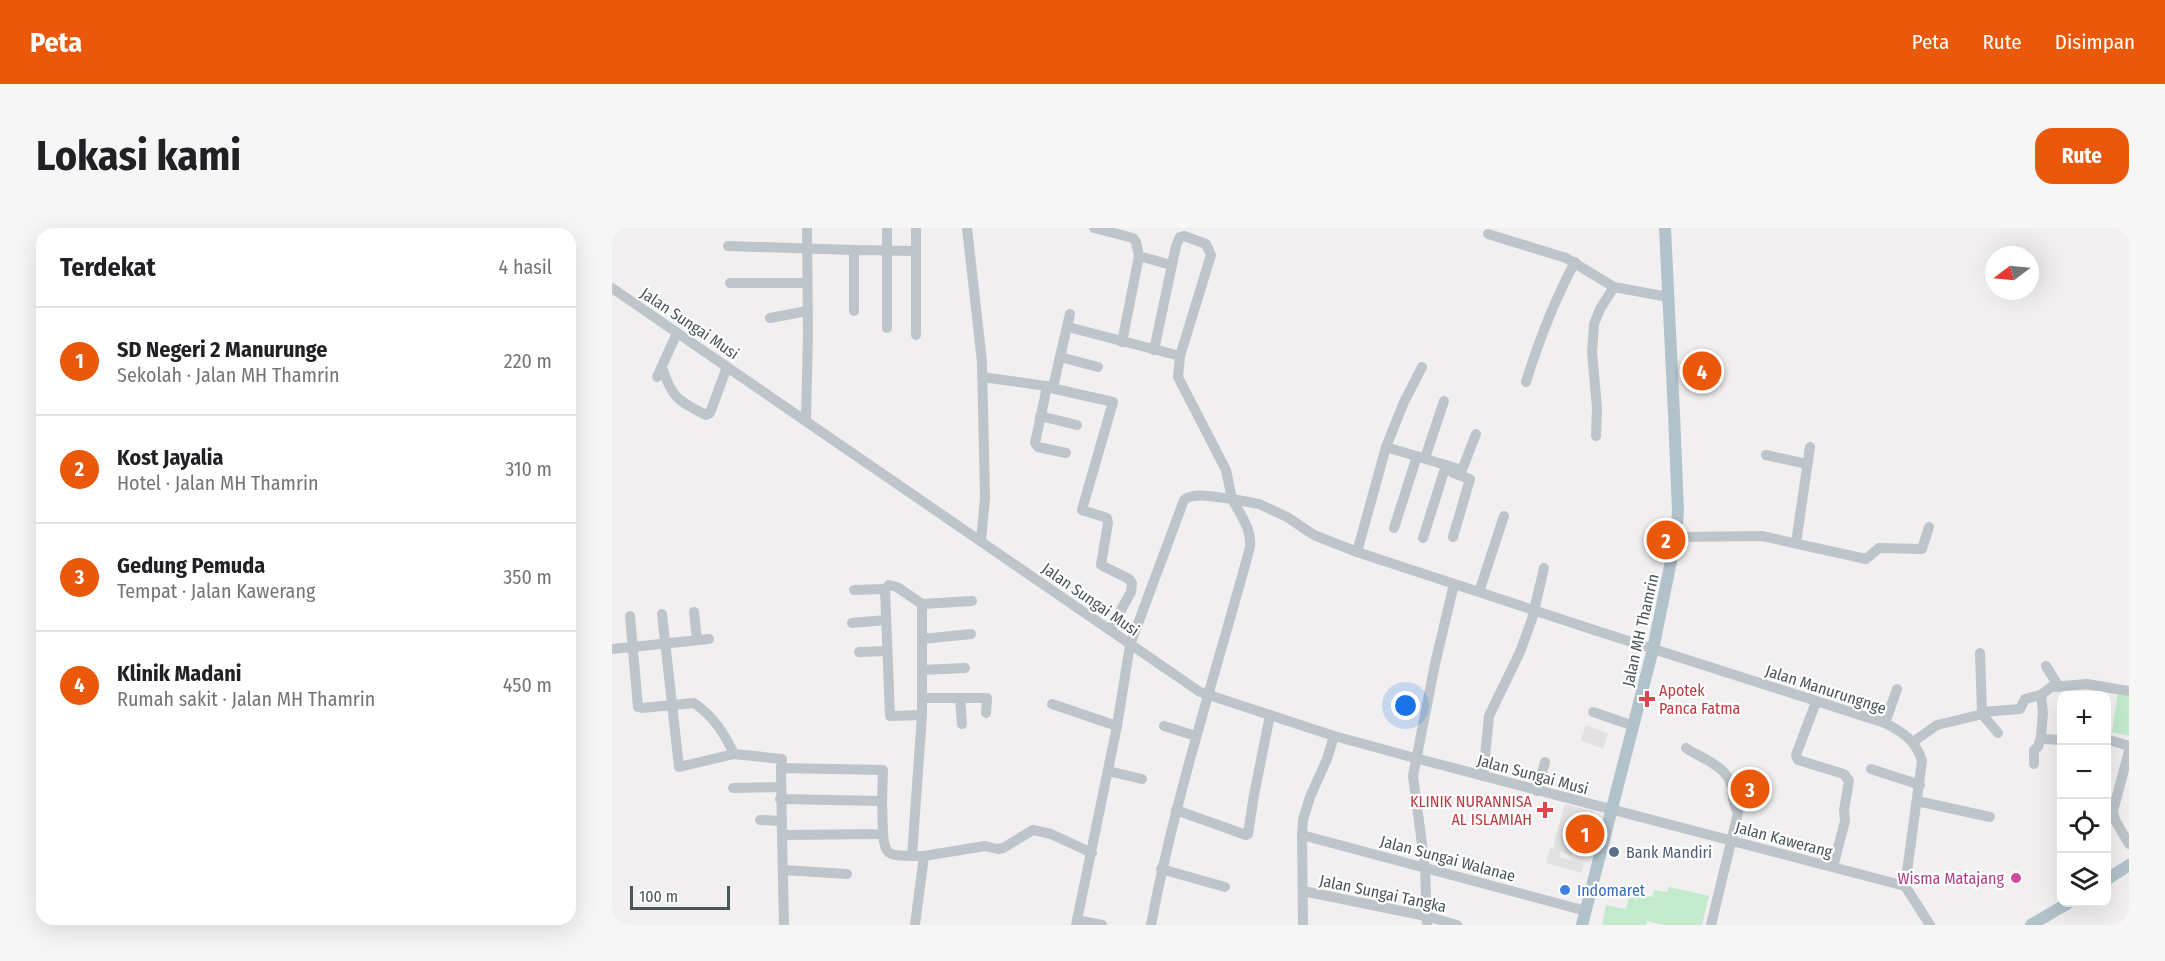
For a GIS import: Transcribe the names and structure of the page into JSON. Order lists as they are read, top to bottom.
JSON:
{
  "streets": {
    "main road": ["Jalan MH Thamrin"],
    "street": [
      "Jalan Sungai Musi",
      "Jalan Manurungnge",
      "Jalan Kawerang",
      "Jalan Sungai Walanae",
      "Jalan Sungai Tangka"
    ]
  },
  "crossings": [
    ["Jalan Sungai Musi", "Jalan MH Thamrin"],
    ["Jalan Sungai Musi", "Jalan Manurungnge"],
    ["Jalan Sungai Musi", "Jalan Kawerang"],
    ["Jalan MH Thamrin", "Jalan Manurungnge"],
    ["Jalan MH Thamrin", "Jalan Kawerang"],
    ["Jalan MH Thamrin", "Jalan Sungai Walanae"]
  ],
  "places": {
    "health": ["Apotek Panca Fatma", "KLINIK NURANNISA AL ISLAMIAH"],
    "other": ["Bank Mandiri", "Wisma Matajang", "Indomaret"]
  },
  "scale_bar": "100 m",
  "north": "left",
  "page": {
    "header": "Peta",
    "nav": ["Peta", "Rute", "Disimpan"],
    "buttons": "Rute",
    "title": "Lokasi kami",
    "heading": ["Terdekat", "4 hasil"],
    "list": [
      {
        "mark": "1",
        "name": "SD Negeri 2 Manurunge",
        "note": "Sekolah · Jalan MH Thamrin",
        "value": "220 m"
      },
      {
        "mark": "2",
        "name": "Kost Jayalia",
        "note": "Hotel · Jalan MH Thamrin",
        "value": "310 m"
      },
      {
        "mark": "3",
        "name": "Gedung Pemuda",
        "note": "Tempat · Jalan Kawerang",
        "value": "350 m"
      },
      {
        "mark": "4",
        "name": "Klinik Madani",
        "note": "Rumah sakit · Jalan MH Thamrin",
        "value": "450 m"
      }
    ],
    "pins": [
      "4",
      "2",
      "3",
      "1"
    ],
    "map_buttons": ["+", "−"],
    "scale": "100 m"
  }
}
